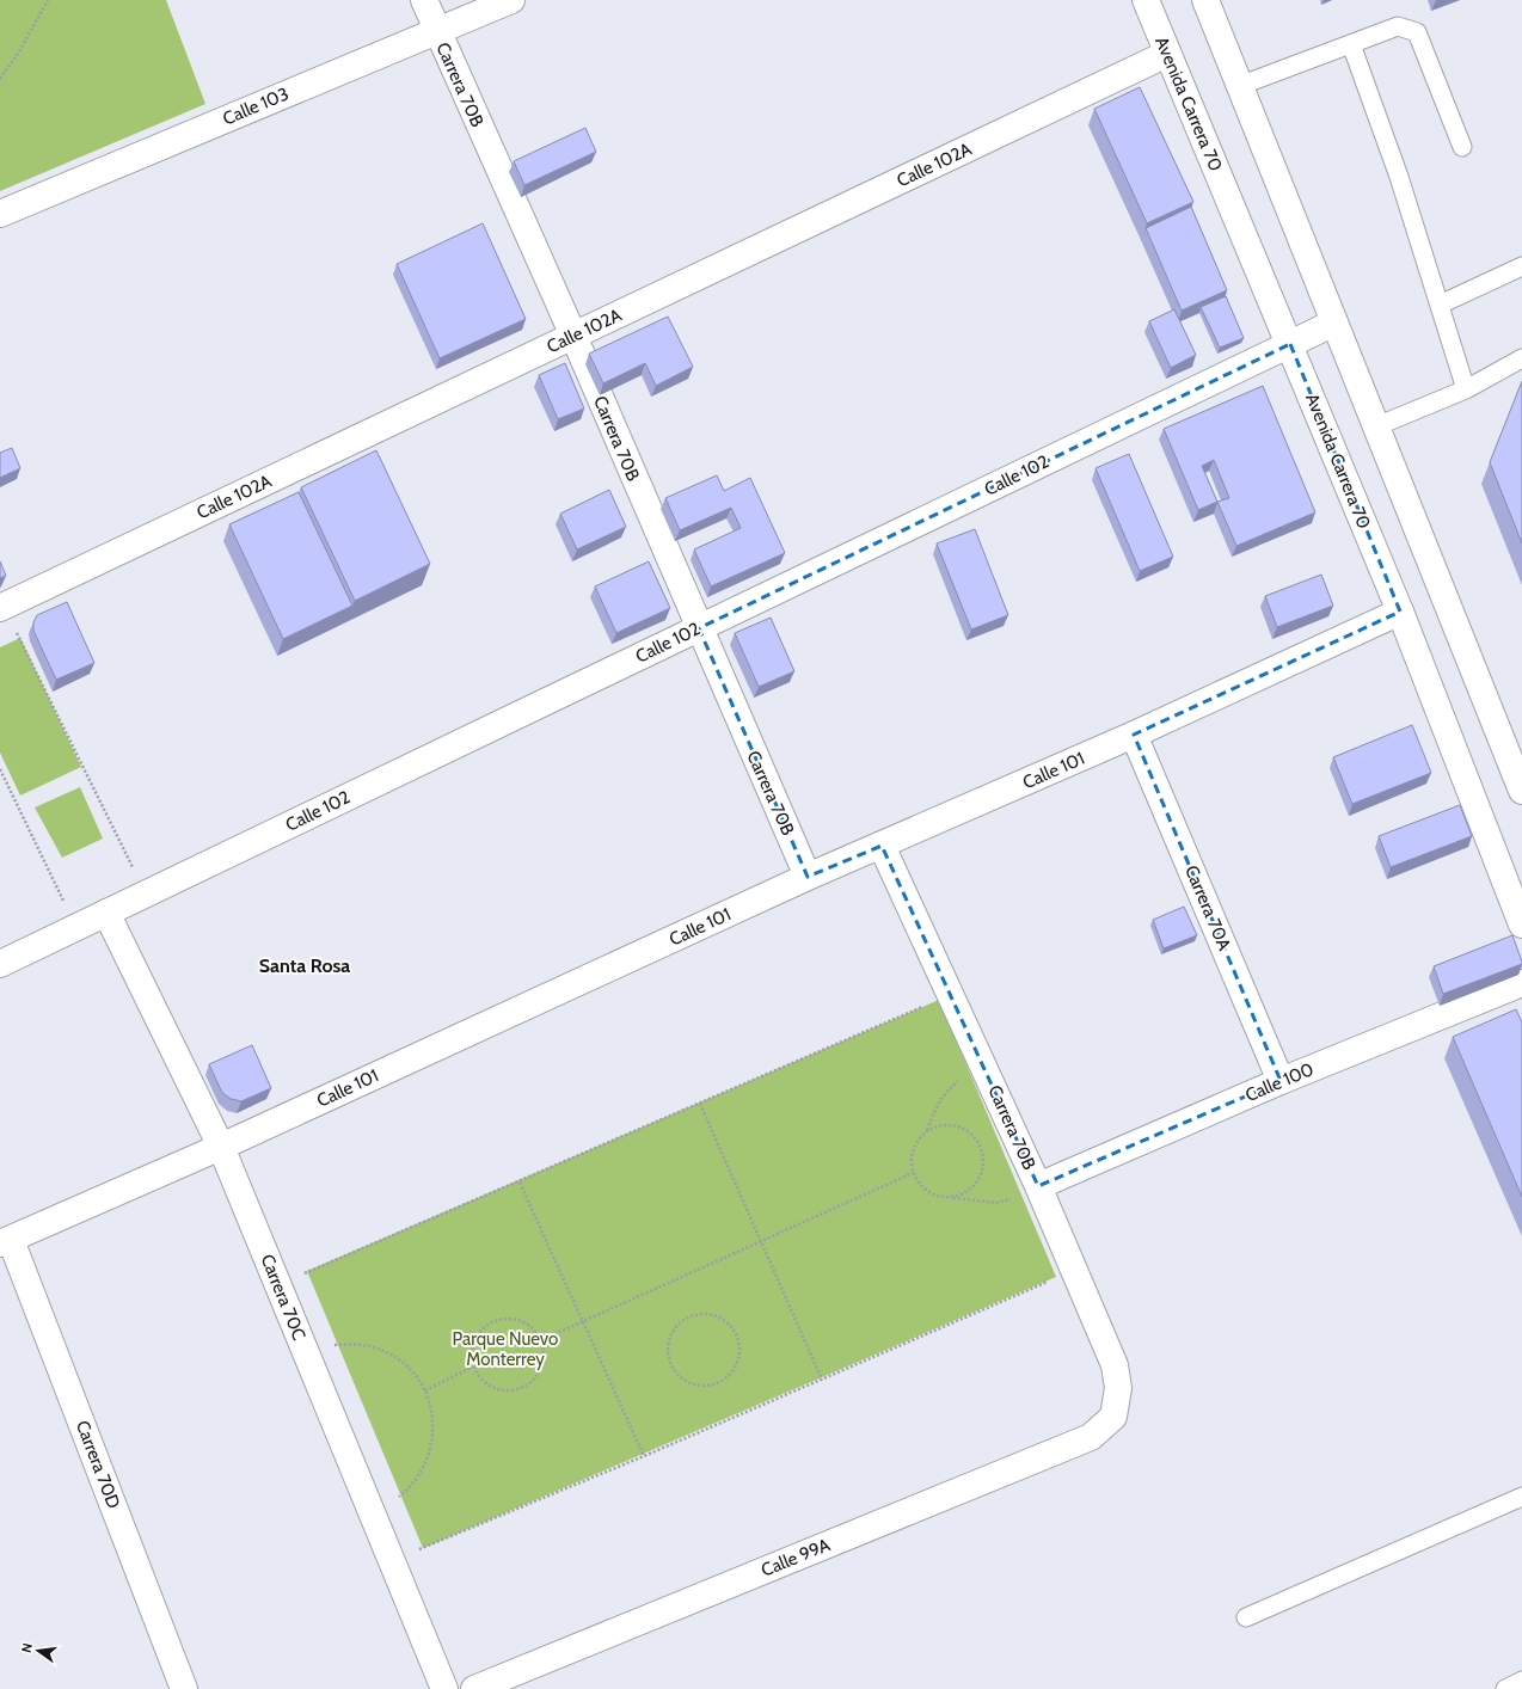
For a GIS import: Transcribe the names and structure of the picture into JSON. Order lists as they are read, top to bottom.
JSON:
{
  "streets": {
    "street": [
      "Carrera 70B",
      "Avenida Carrera 70",
      "Calle 103",
      "Calle 102A",
      "Calle 102",
      "Calle 101",
      "Carrera 70A",
      "Calle 100",
      "Carrera 70C",
      "Carrera 70D",
      "Calle 99A"
    ]
  },
  "crossings": [
    ["Carrera 70B", "Calle 103"],
    ["Carrera 70B", "Calle 102A"],
    ["Carrera 70B", "Calle 102"],
    ["Carrera 70B", "Calle 101"],
    ["Carrera 70B", "Calle 100"],
    ["Carrera 70B", "Calle 99A"],
    ["Avenida Carrera 70", "Calle 102A"],
    ["Avenida Carrera 70", "Calle 102"],
    ["Avenida Carrera 70", "Calle 101"],
    ["Calle 102", "Carrera 70C"],
    ["Calle 101", "Carrera 70A"],
    ["Calle 101", "Carrera 70C"],
    ["Calle 101", "Carrera 70D"],
    ["Carrera 70A", "Calle 100"]
  ],
  "districts": ["Santa Rosa"],
  "parks": ["Parque Nuevo Monterrey"],
  "north": "left"
}
